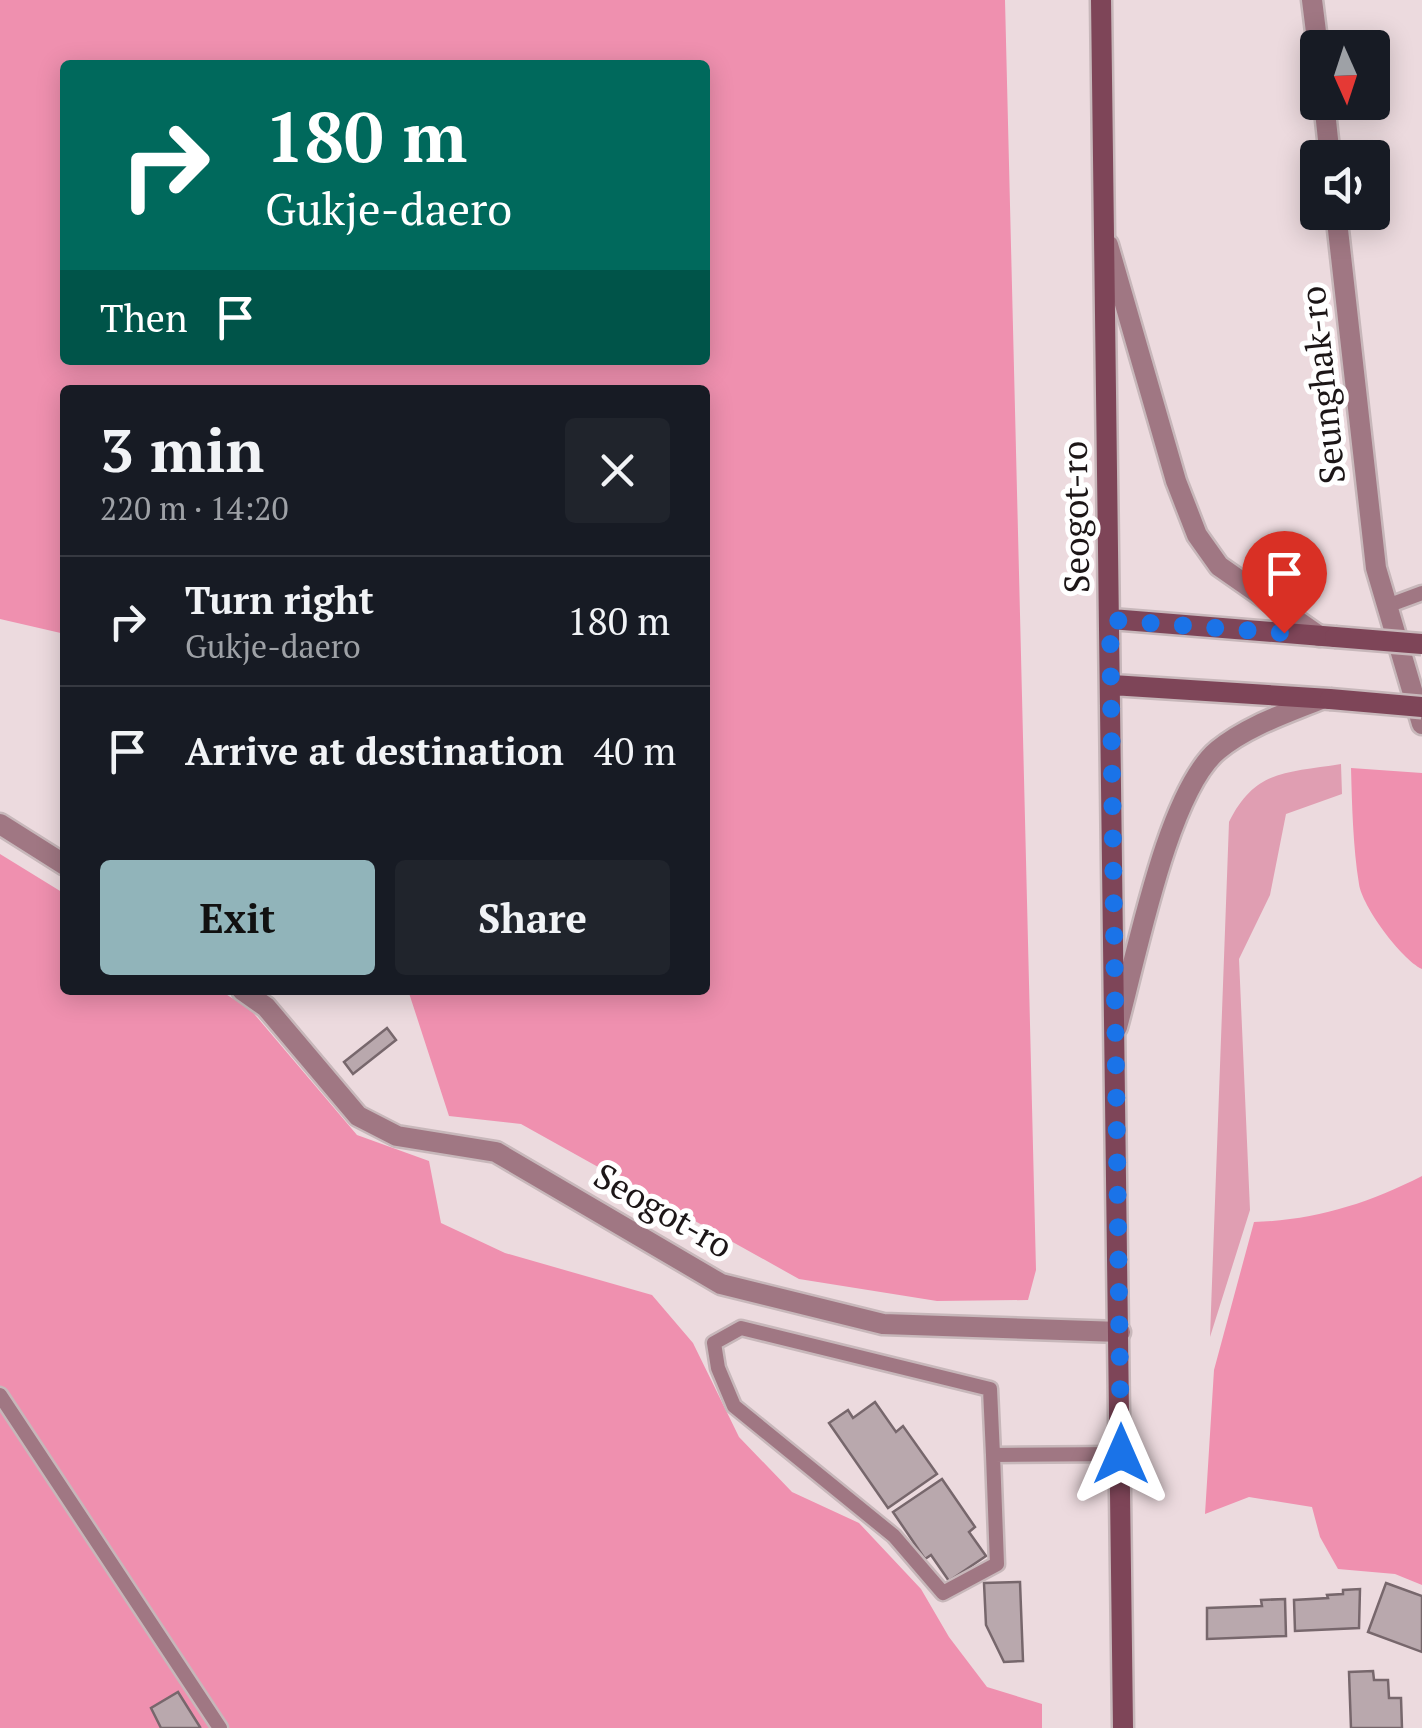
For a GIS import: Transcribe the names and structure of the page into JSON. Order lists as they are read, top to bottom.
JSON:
{
  "streets": {
    "main road": ["Seogot-ro"],
    "street": ["Seunghak-ro"]
  },
  "north": "bottom",
  "page": {
    "turn": ["180 m", "Gukje-daero"],
    "then": "Then",
    "heading": ["3 min", "220 m · 14:20"],
    "list": [
      {
        "name": "Turn right",
        "note": "Gukje-daero",
        "value": "180 m"
      },
      {
        "name": "Arrive at destination",
        "value": "40 m"
      }
    ],
    "buttons": ["Exit", "Share"]
  }
}
